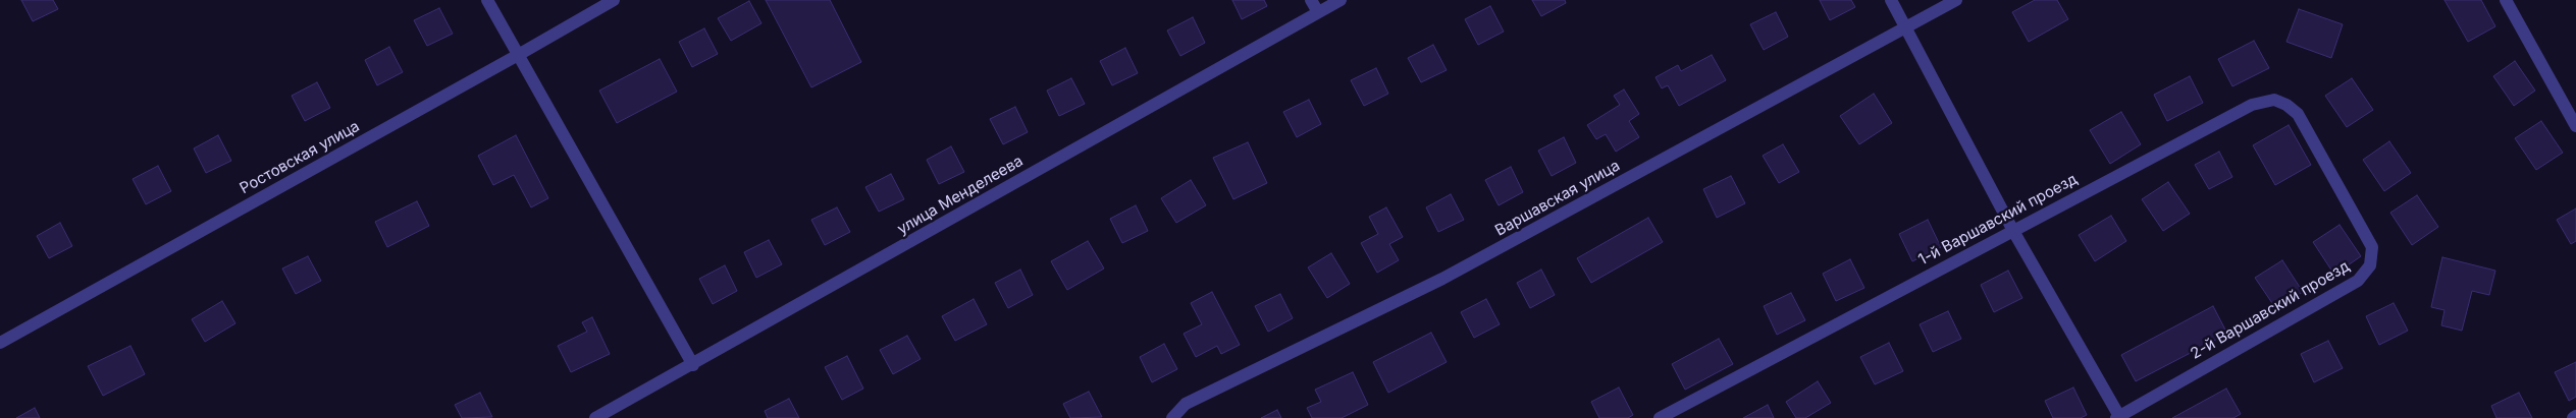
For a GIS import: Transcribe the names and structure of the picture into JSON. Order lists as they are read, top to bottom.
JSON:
{
  "streets": {
    "street": [
      "Ростовская улица",
      "улица Менделеева",
      "Варшавская улица",
      "1-й Варшавский проезд",
      "2-й Варшавский проезд"
    ]
  },
  "crossings": [
    ["1-й Варшавский проезд", "2-й Варшавский проезд"]
  ]
}
